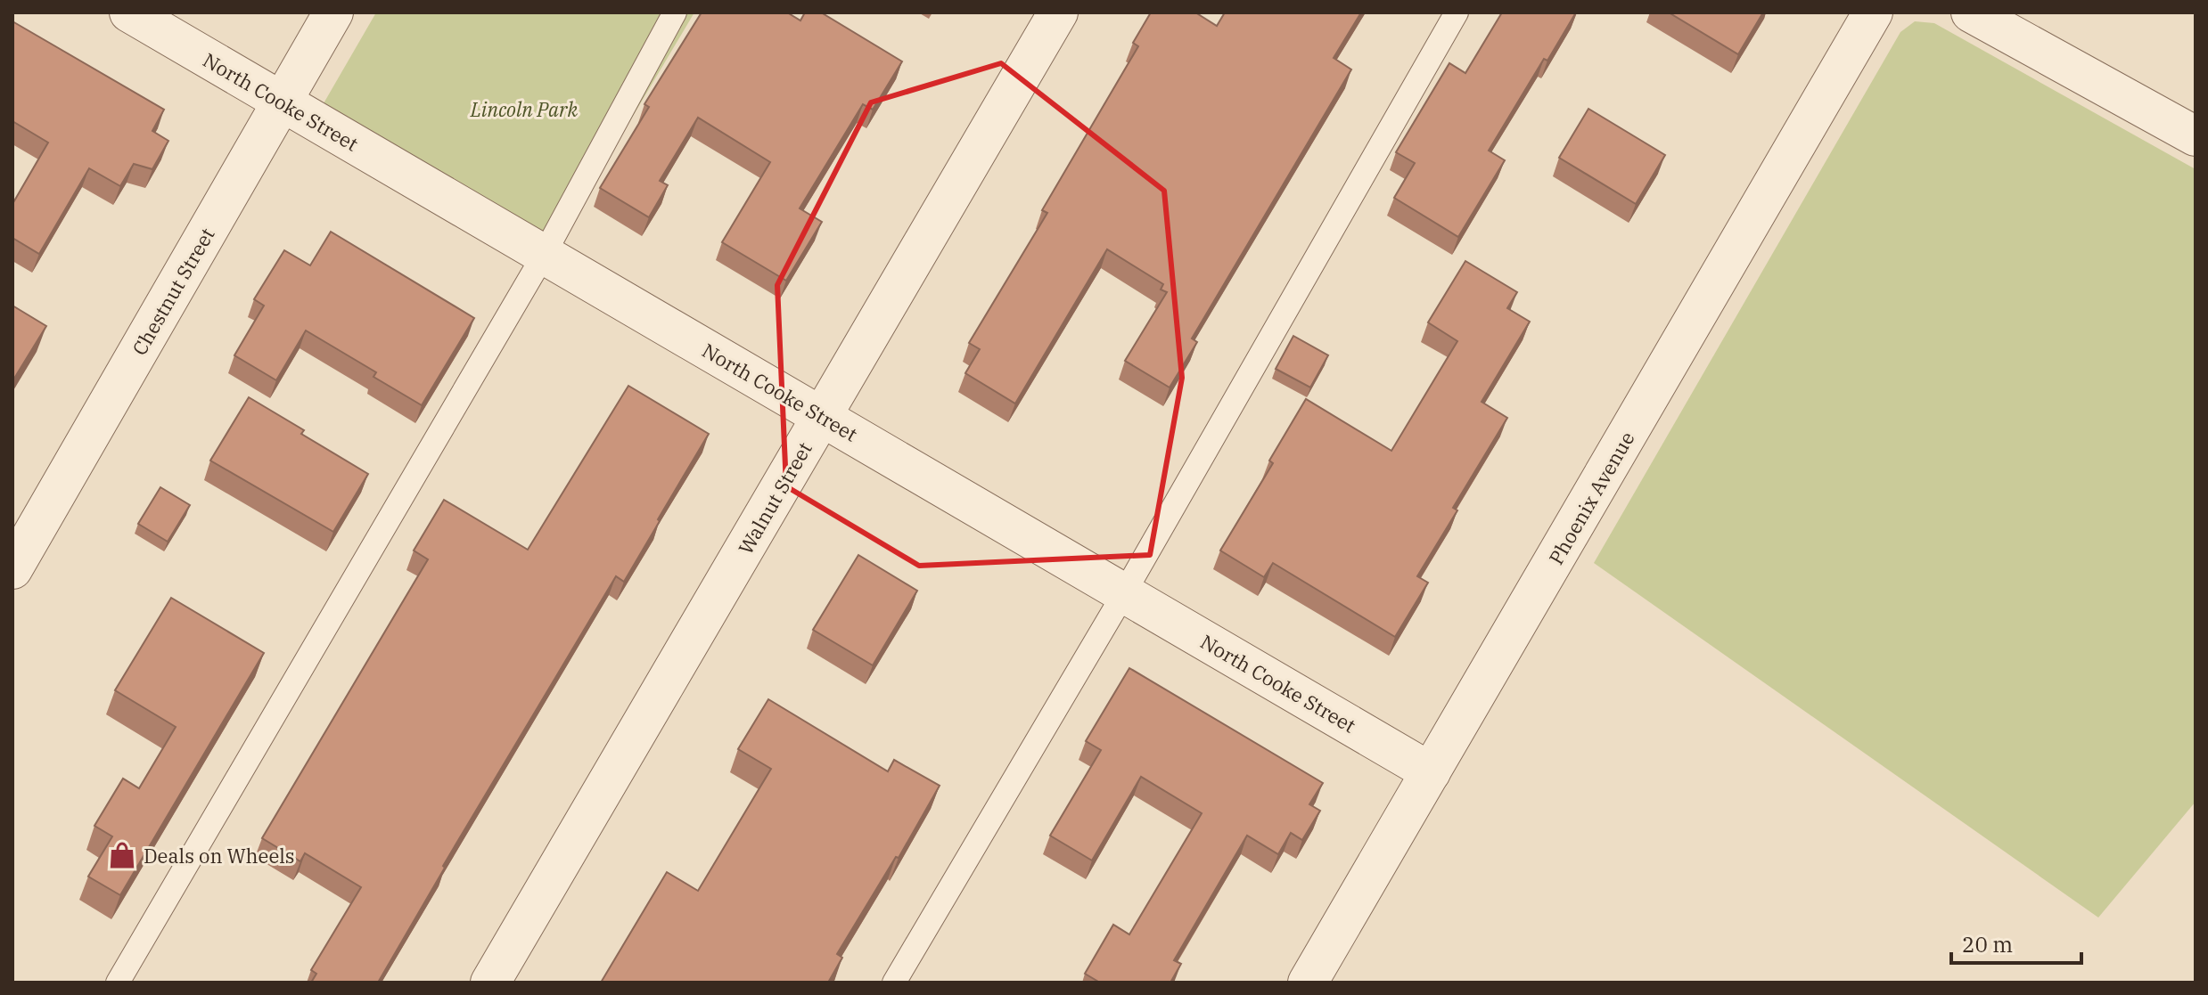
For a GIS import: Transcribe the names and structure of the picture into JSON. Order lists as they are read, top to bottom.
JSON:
{
  "streets": {
    "street": [
      "North Cooke Street",
      "Chestnut Street",
      "Walnut Street",
      "Phoenix Avenue"
    ]
  },
  "crossings": [
    ["North Cooke Street", "Chestnut Street"],
    ["North Cooke Street", "Walnut Street"],
    ["North Cooke Street", "Phoenix Avenue"]
  ],
  "parks": ["Lincoln Park"],
  "places": {
    "shop": ["Deals on Wheels"]
  },
  "scale_bar": "20 m"
}
